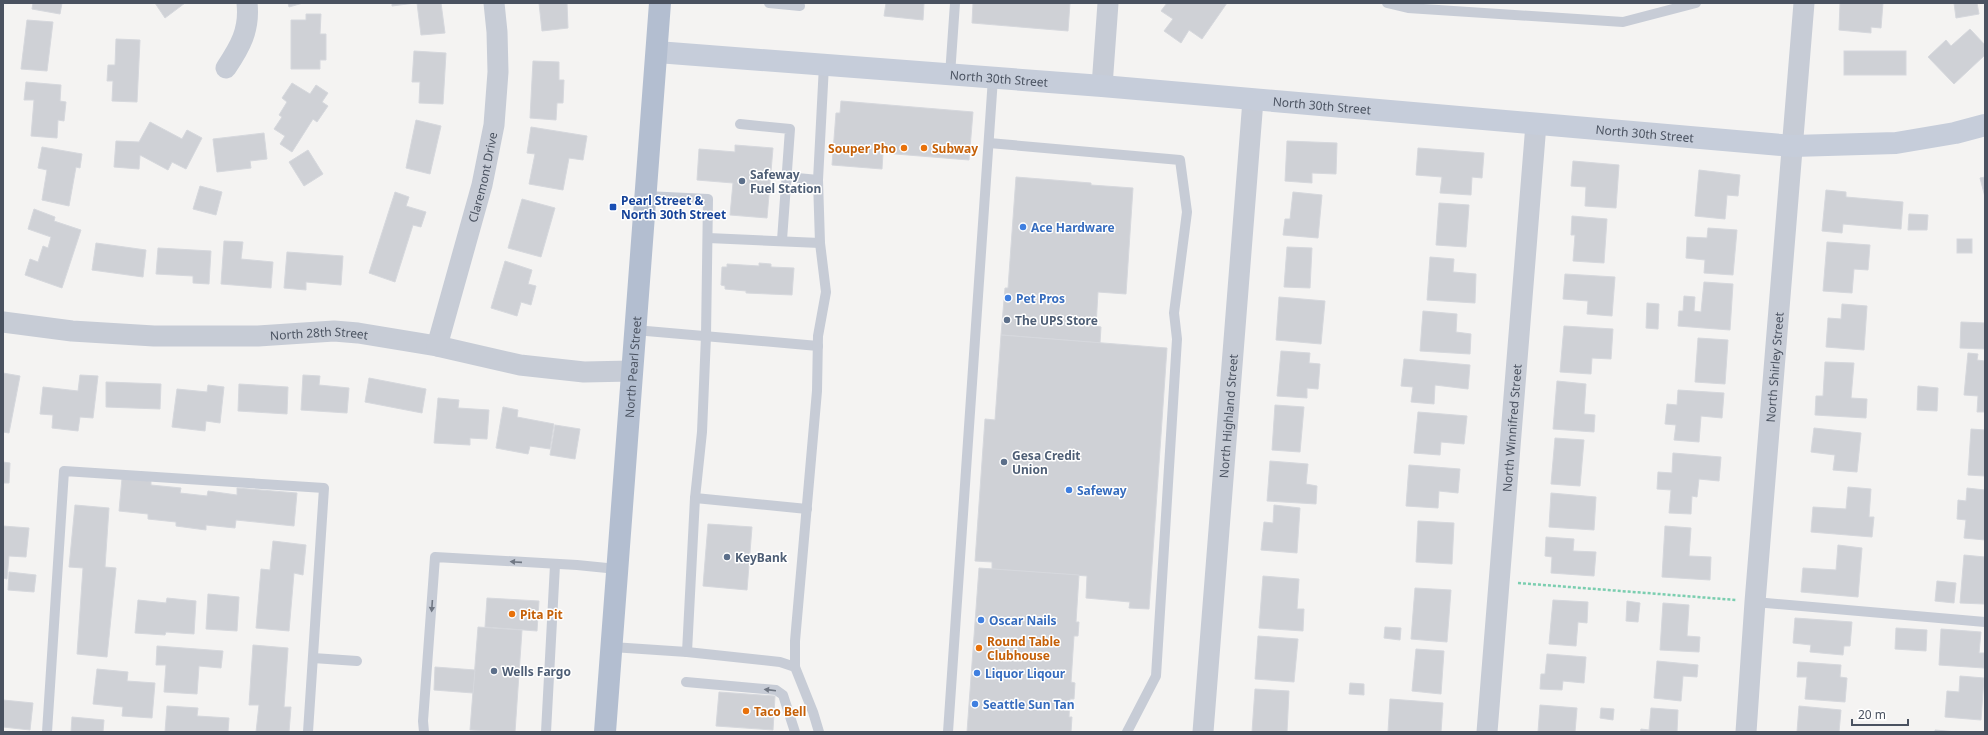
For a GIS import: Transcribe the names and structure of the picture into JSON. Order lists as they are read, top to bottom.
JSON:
{
  "streets": {
    "main road": ["North 30th Street", "North Pearl Street"],
    "street": [
      "Claremont Drive",
      "North 28th Street",
      "North Shirley Street",
      "North Highland Street",
      "North Winnifred Street"
    ]
  },
  "crossings": [
    ["North 30th Street", "North Shirley Street"],
    ["North 30th Street", "North Pearl Street"],
    ["North 30th Street", "North Highland Street"],
    ["North 30th Street", "North Winnifred Street"],
    ["Claremont Drive", "North 28th Street"],
    ["North 28th Street", "North Pearl Street"]
  ],
  "places": {
    "other": [
      "Souper Pho",
      "Subway",
      "Safeway Fuel Station",
      "Ace Hardware",
      "Pet Pros",
      "The UPS Store",
      "Gesa Credit Union",
      "Safeway",
      "KeyBank",
      "Pita Pit",
      "Oscar Nails",
      "Round Table Clubhouse",
      "Wells Fargo",
      "Liquor Liqour",
      "Seattle Sun Tan",
      "Taco Bell"
    ],
    "transit": ["Pearl Street & North 30th Street"]
  },
  "scale_bar": "20 m"
}
